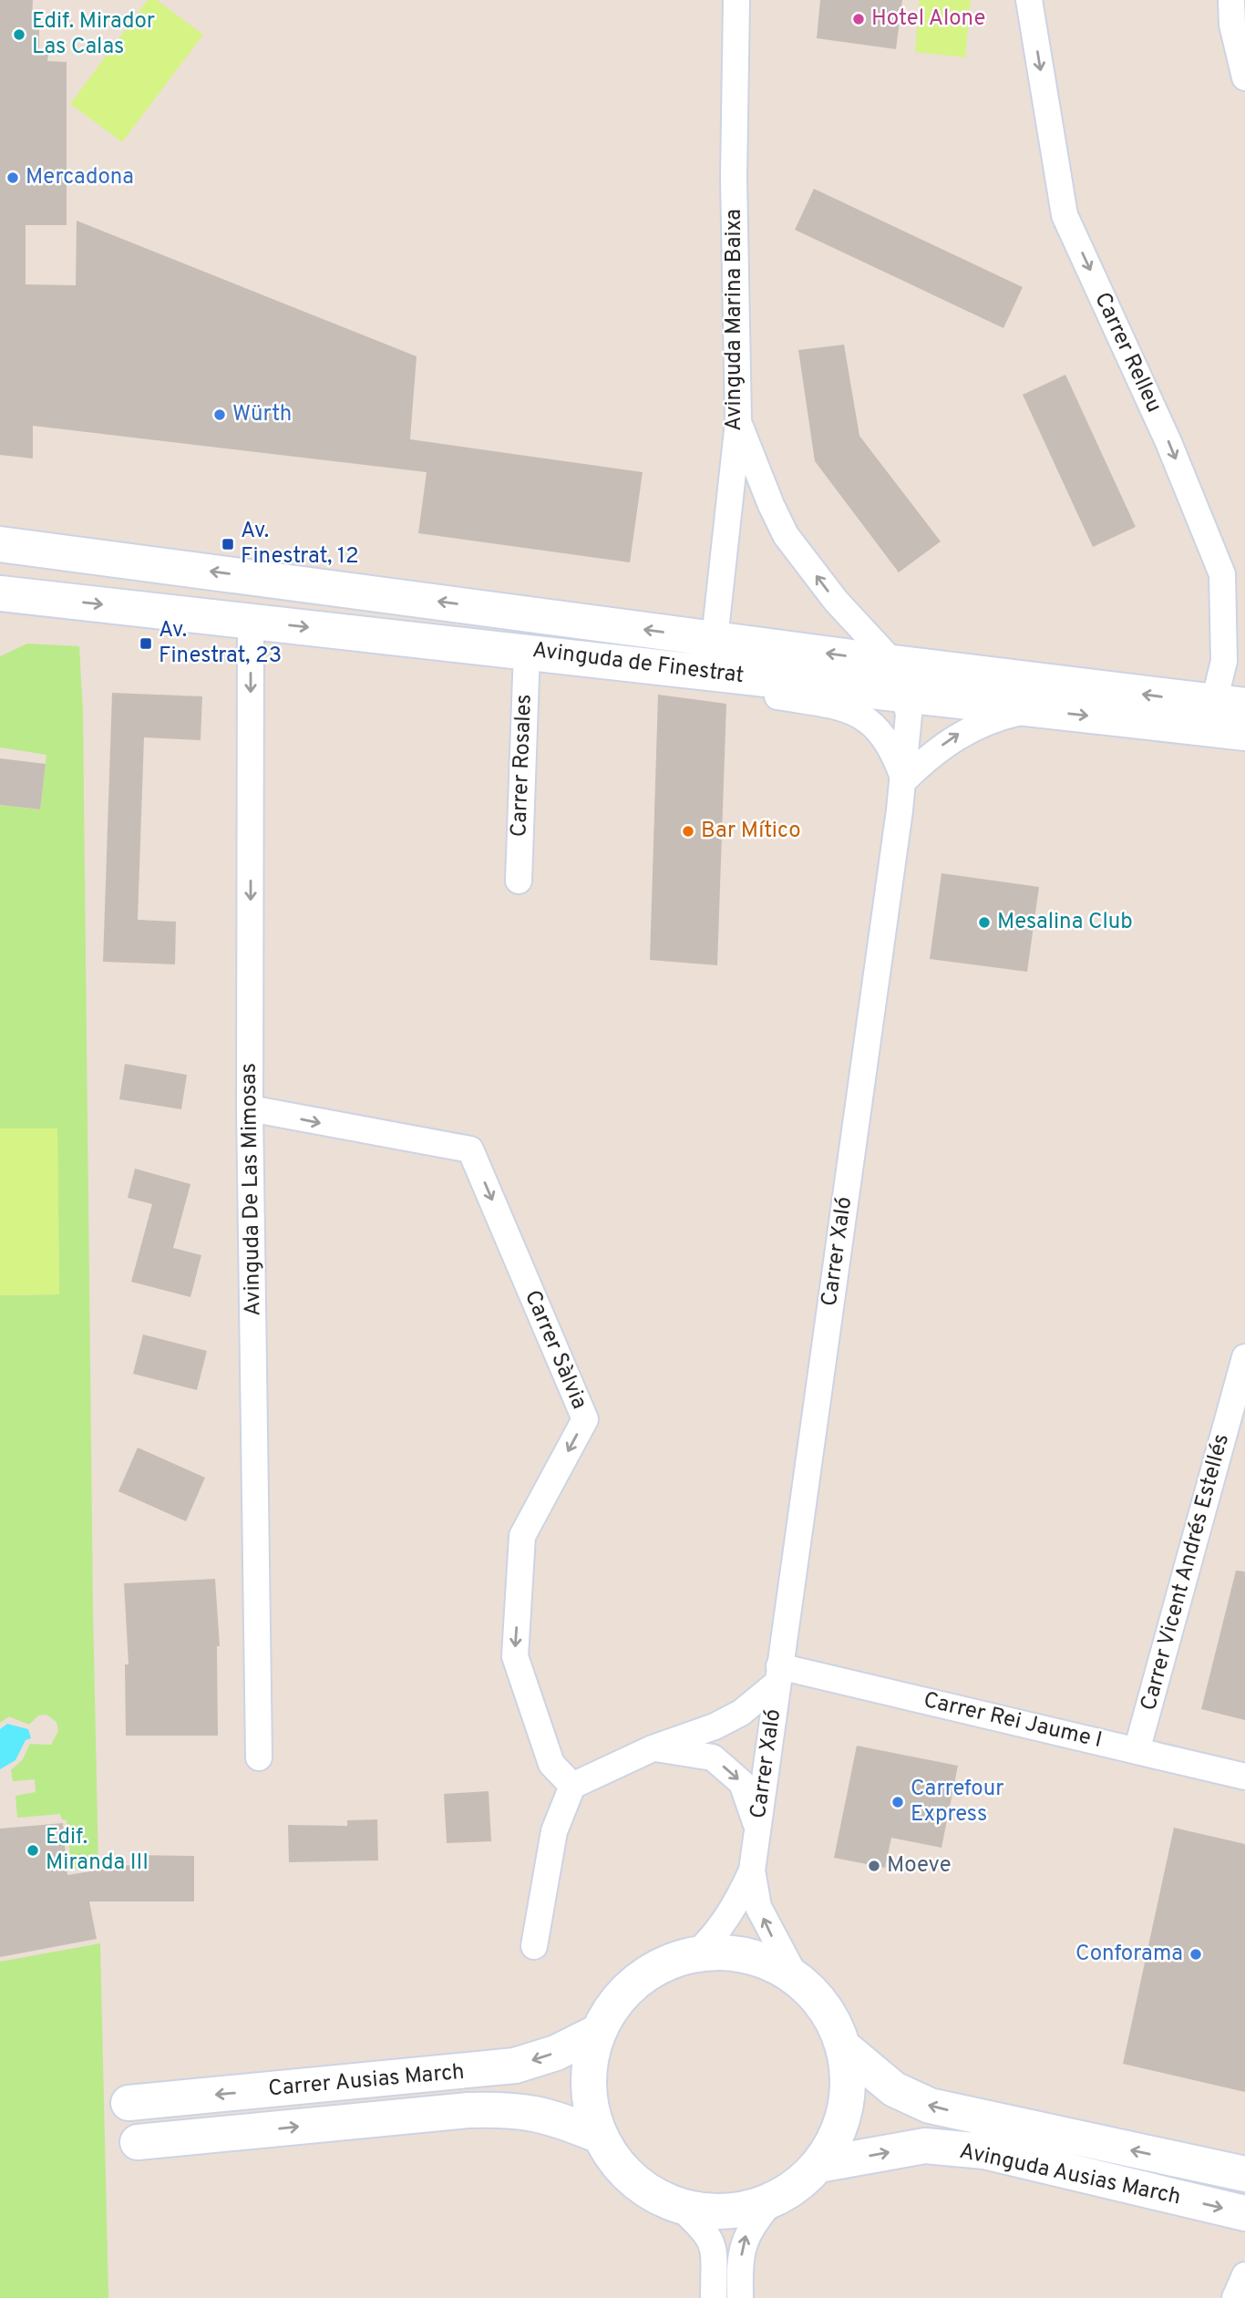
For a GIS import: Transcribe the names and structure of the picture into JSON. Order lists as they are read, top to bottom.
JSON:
{
  "streets": {
    "main road": ["Avinguda de Finestrat", "Carrer Ausias March", "Avinguda Ausias March"],
    "street": [
      "Avinguda Marina Baixa",
      "Carrer Relleu",
      "Carrer Rosales",
      "Avinguda De Las Mimosas",
      "Carrer Xaló",
      "Carrer Sàlvia",
      "Carrer Vicent Andrés Estellés",
      "Carrer Rei Jaume I"
    ]
  },
  "crossings": [
    ["Avinguda Marina Baixa", "Avinguda de Finestrat"],
    ["Carrer Relleu", "Avinguda de Finestrat"],
    ["Avinguda de Finestrat", "Carrer Rosales"],
    ["Avinguda de Finestrat", "Avinguda De Las Mimosas"],
    ["Avinguda de Finestrat", "Carrer Xaló"],
    ["Avinguda De Las Mimosas", "Carrer Sàlvia"],
    ["Carrer Xaló", "Carrer Rei Jaume I"],
    ["Carrer Vicent Andrés Estellés", "Carrer Rei Jaume I"]
  ],
  "one_way": ["Carrer Relleu", "Avinguda De Las Mimosas", "Carrer Sàlvia"],
  "places": {
    "other": [
      "Hotel Alone",
      "Edif. Mirador Las Calas",
      "Mercadona",
      "Würth",
      "Bar Mítico",
      "Mesalina Club",
      "Carrefour Express",
      "Edif. Miranda III",
      "Moeve",
      "Conforama"
    ],
    "transit": ["Av. Finestrat, 12", "Av. Finestrat, 23"]
  }
}
